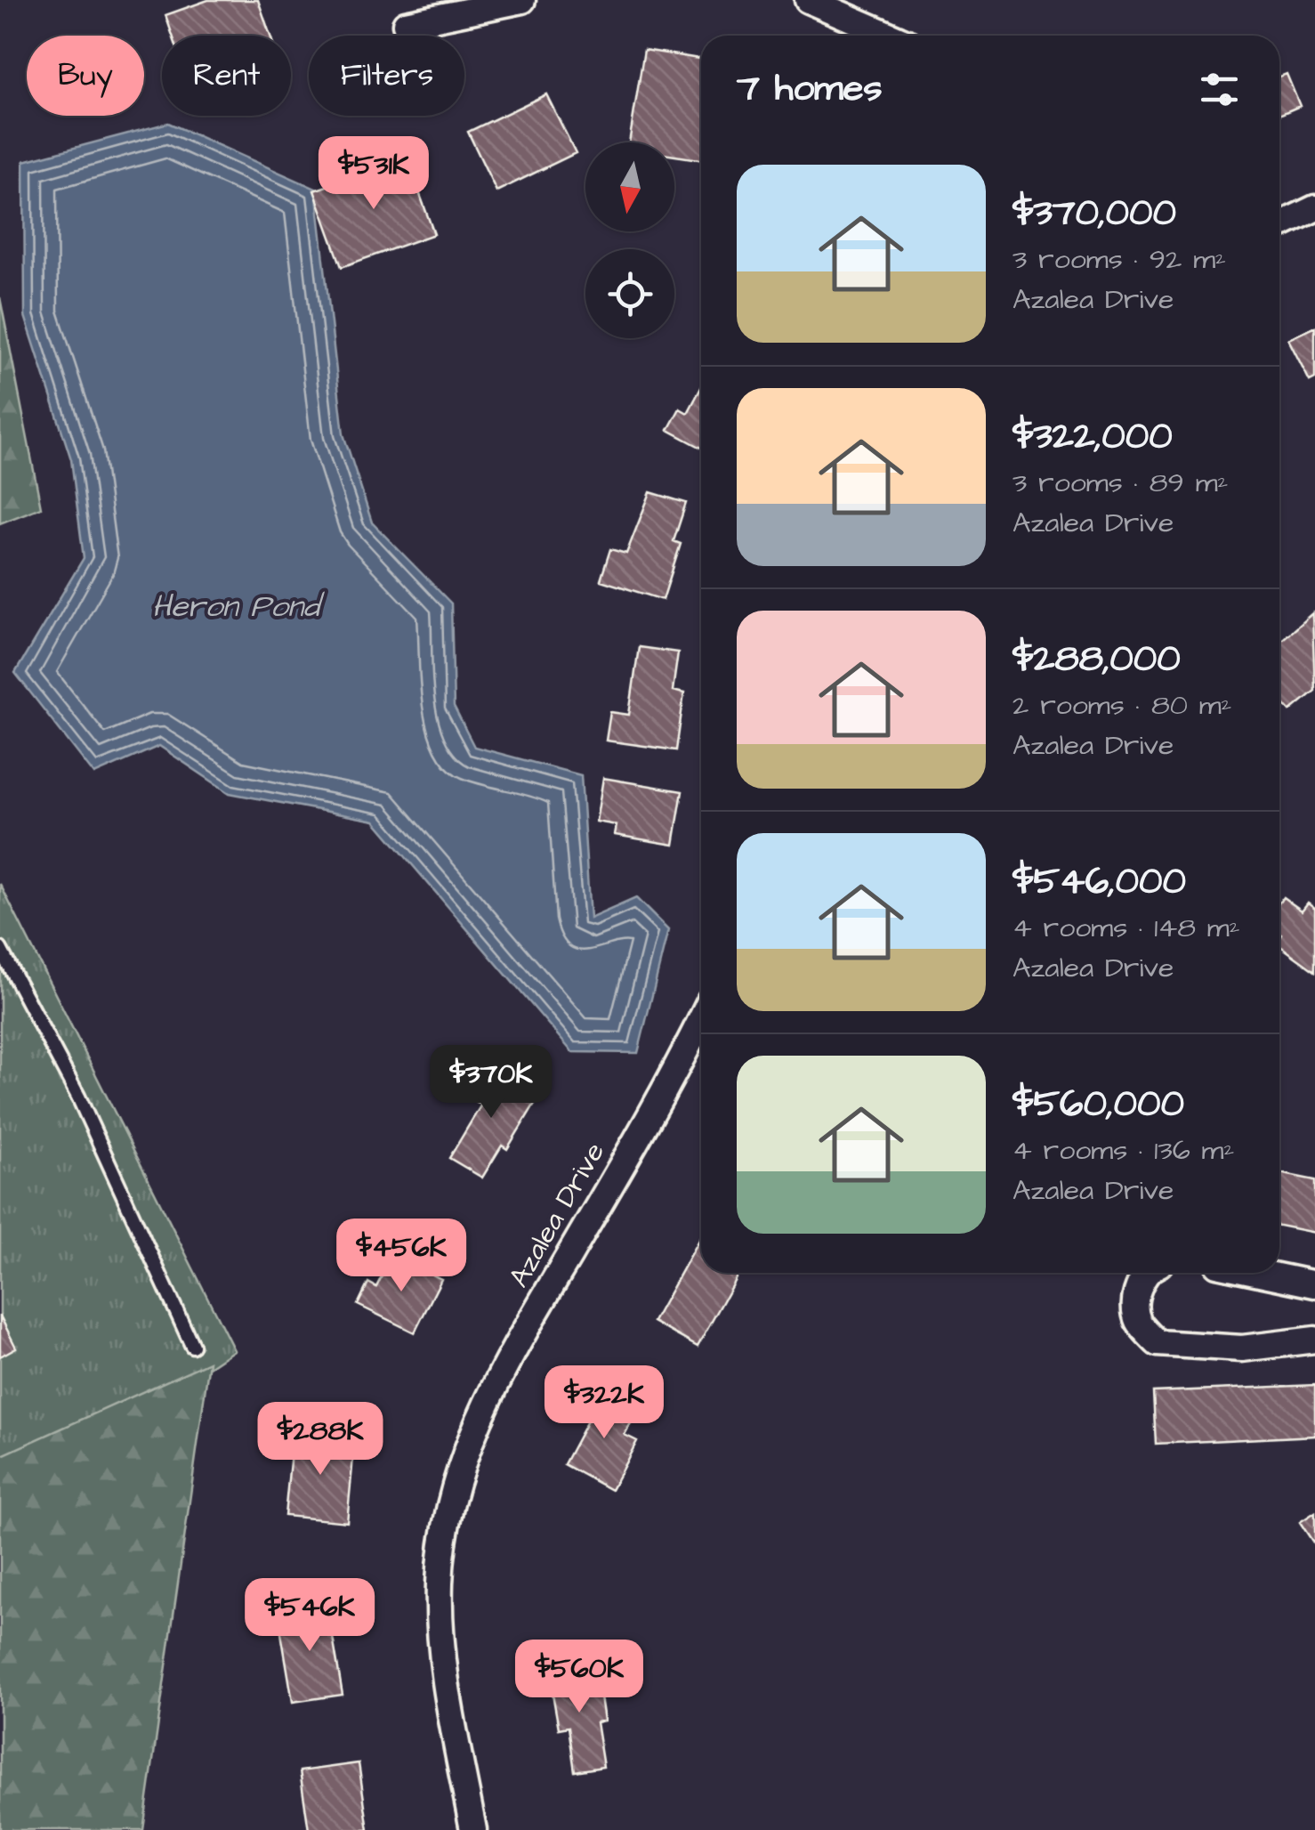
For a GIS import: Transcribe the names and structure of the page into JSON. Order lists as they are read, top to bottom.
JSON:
{
  "streets": {
    "street": ["Azalea Drive"]
  },
  "water": ["Heron Pond"],
  "north": "bottom",
  "page": {
    "chip": ["Buy", "Rent", "Filters"],
    "heading": "7 homes",
    "price": [
      "$531K",
      "$370K",
      "$456K",
      "$322K",
      "$288K",
      "$546K",
      "$560K"
    ],
    "list": [
      {
        "name": "$370,000",
        "note": "3 rooms · 92 m² · Azalea Drive"
      },
      {
        "name": "$322,000",
        "note": "3 rooms · 89 m² · Azalea Drive"
      },
      {
        "name": "$288,000",
        "note": "2 rooms · 80 m² · Azalea Drive"
      },
      {
        "name": "$546,000",
        "note": "4 rooms · 148 m² · Azalea Drive"
      },
      {
        "name": "$560,000",
        "note": "4 rooms · 136 m² · Azalea Drive"
      }
    ]
  }
}
